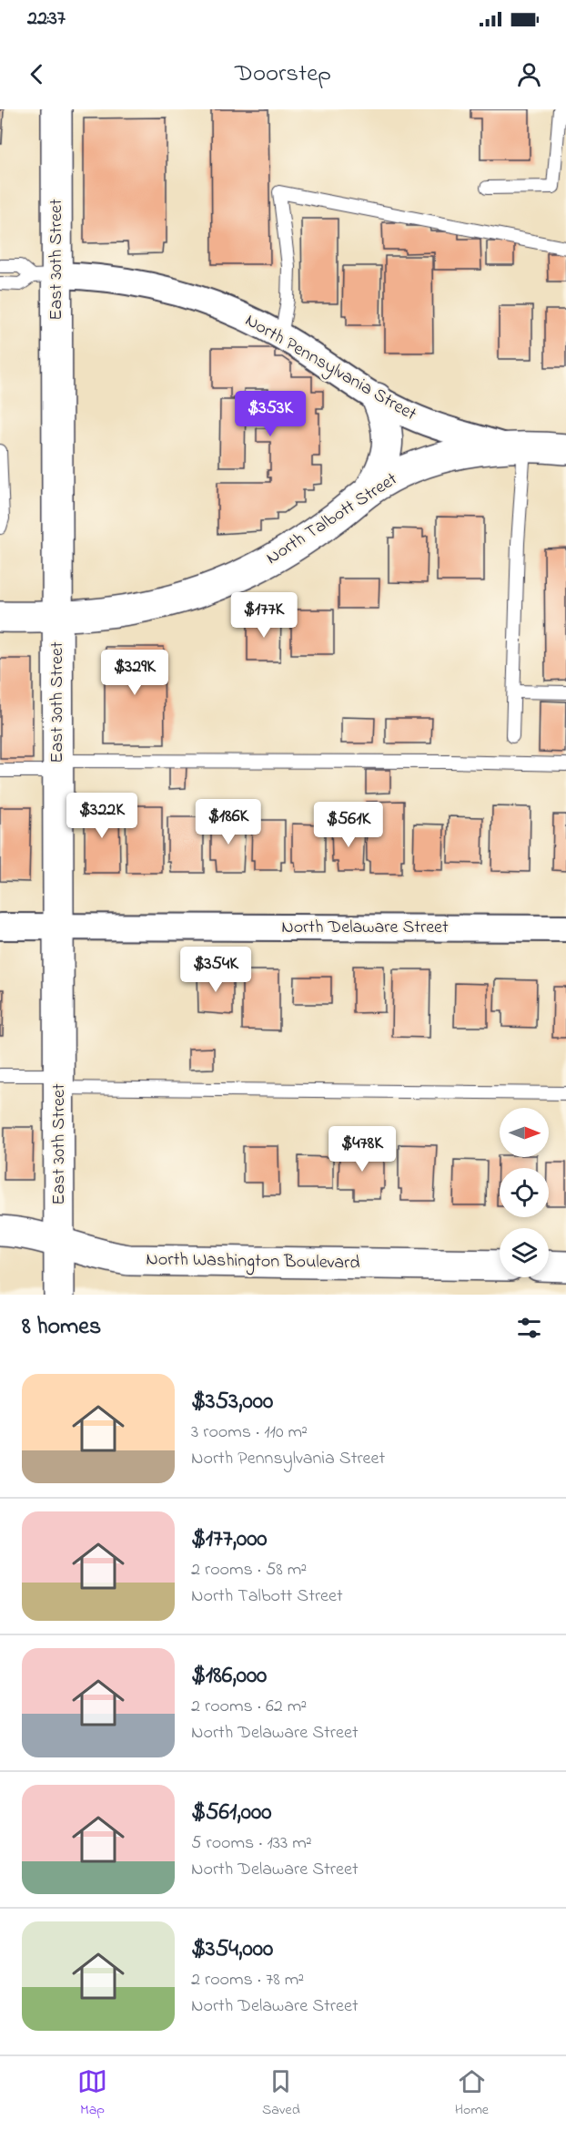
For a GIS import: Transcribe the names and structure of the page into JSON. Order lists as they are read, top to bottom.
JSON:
{
  "streets": {
    "street": [
      "East 30th Street",
      "North Pennsylvania Street",
      "North Talbott Street",
      "North Delaware Street",
      "North Washington Boulevard"
    ]
  },
  "crossings": [
    ["East 30th Street", "North Pennsylvania Street"],
    ["East 30th Street", "North Talbott Street"],
    ["East 30th Street", "North Delaware Street"],
    ["East 30th Street", "North Washington Boulevard"],
    ["North Pennsylvania Street", "North Talbott Street"]
  ],
  "north": "right",
  "page": {
    "status": "22:37",
    "header": "Doorstep",
    "price": [
      "$353K",
      "$177K",
      "$329K",
      "$322K",
      "$186K",
      "$561K",
      "$354K",
      "$478K"
    ],
    "heading": "8 homes",
    "list": [
      {
        "name": "$353,000",
        "note": "3 rooms · 110 m² · North Pennsylvania Street"
      },
      {
        "name": "$177,000",
        "note": "2 rooms · 58 m² · North Talbott Street"
      },
      {
        "name": "$186,000",
        "note": "2 rooms · 62 m² · North Delaware Street"
      },
      {
        "name": "$561,000",
        "note": "5 rooms · 133 m² · North Delaware Street"
      },
      {
        "name": "$354,000",
        "note": "2 rooms · 78 m² · North Delaware Street"
      }
    ],
    "tabs": ["Map", "Saved", "Home"]
  }
}
